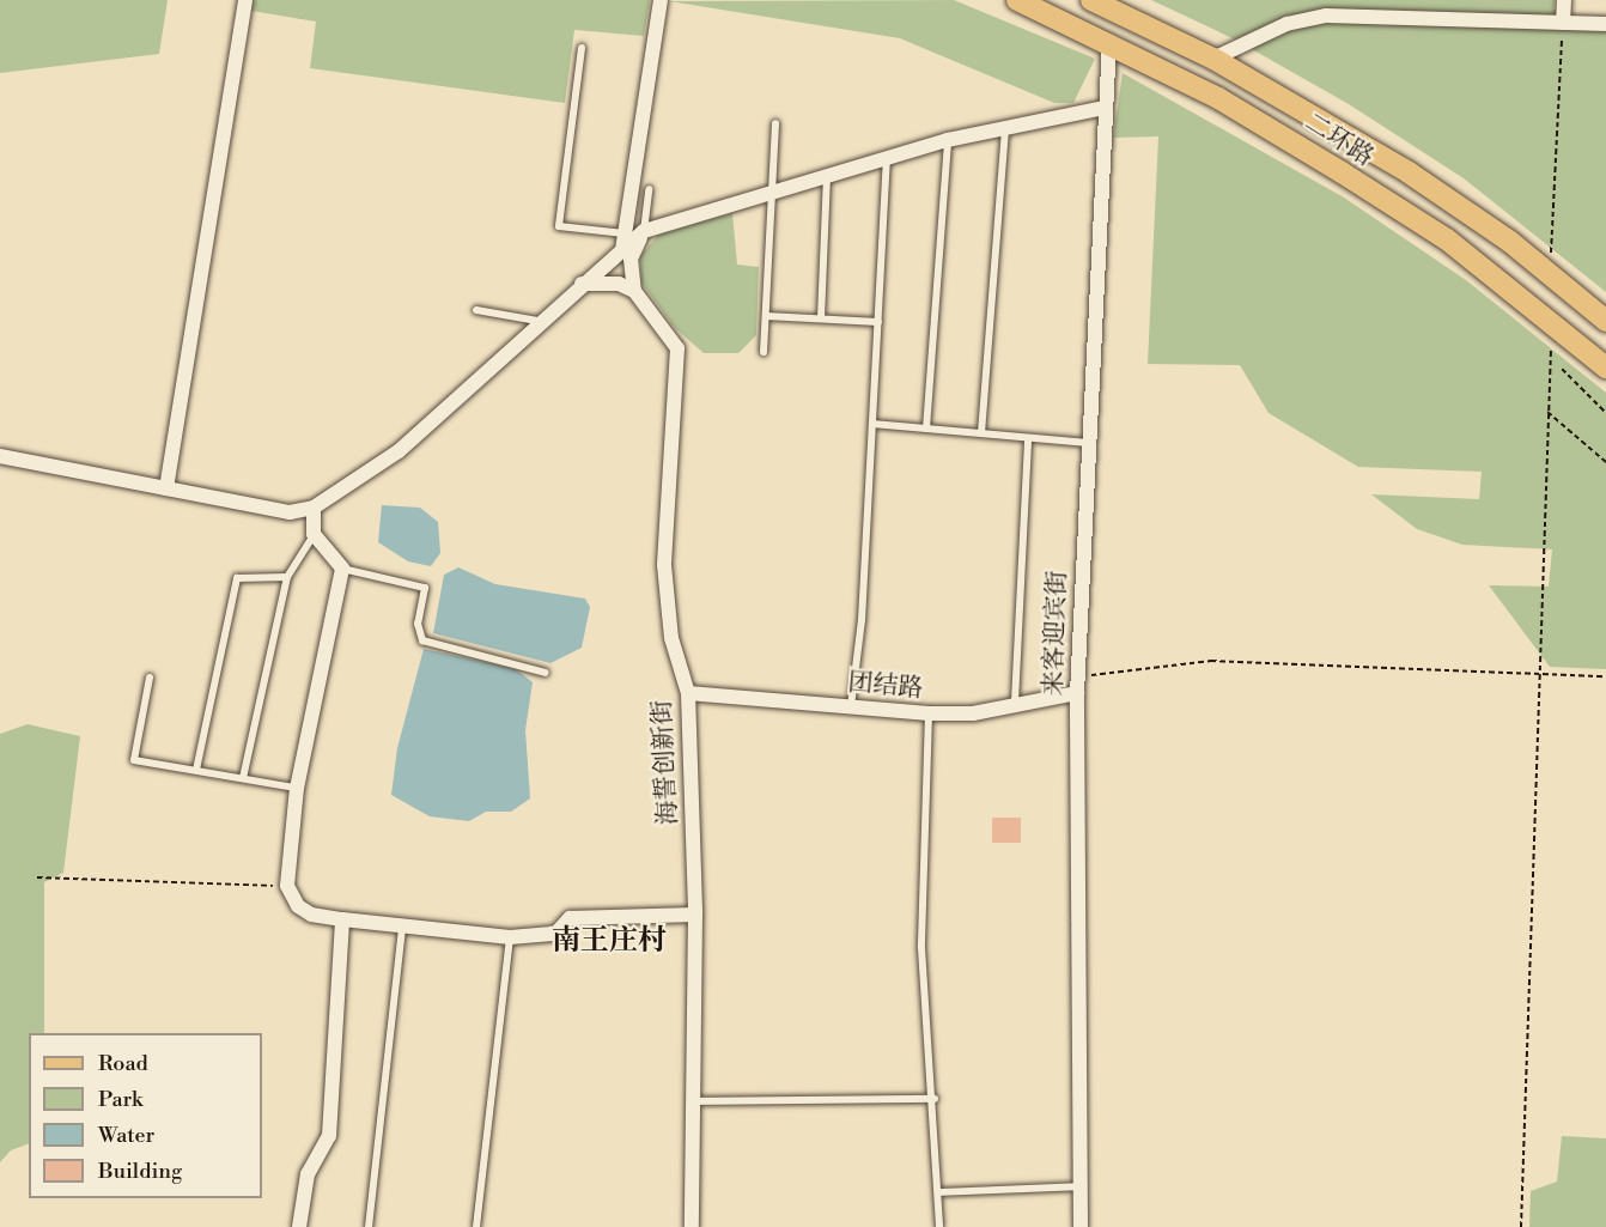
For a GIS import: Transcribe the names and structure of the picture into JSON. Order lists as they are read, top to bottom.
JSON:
{
  "streets": {
    "main road": ["二环路"],
    "street": ["来客迎宾街", "团结路", "海誓创新街"]
  },
  "crossings": [
    ["二环路", "来客迎宾街"],
    ["来客迎宾街", "团结路"],
    ["团结路", "海誓创新街"]
  ],
  "districts": ["南王庄村"],
  "legend": [
    "Road",
    "Park",
    "Water",
    "Building"
  ]
}
